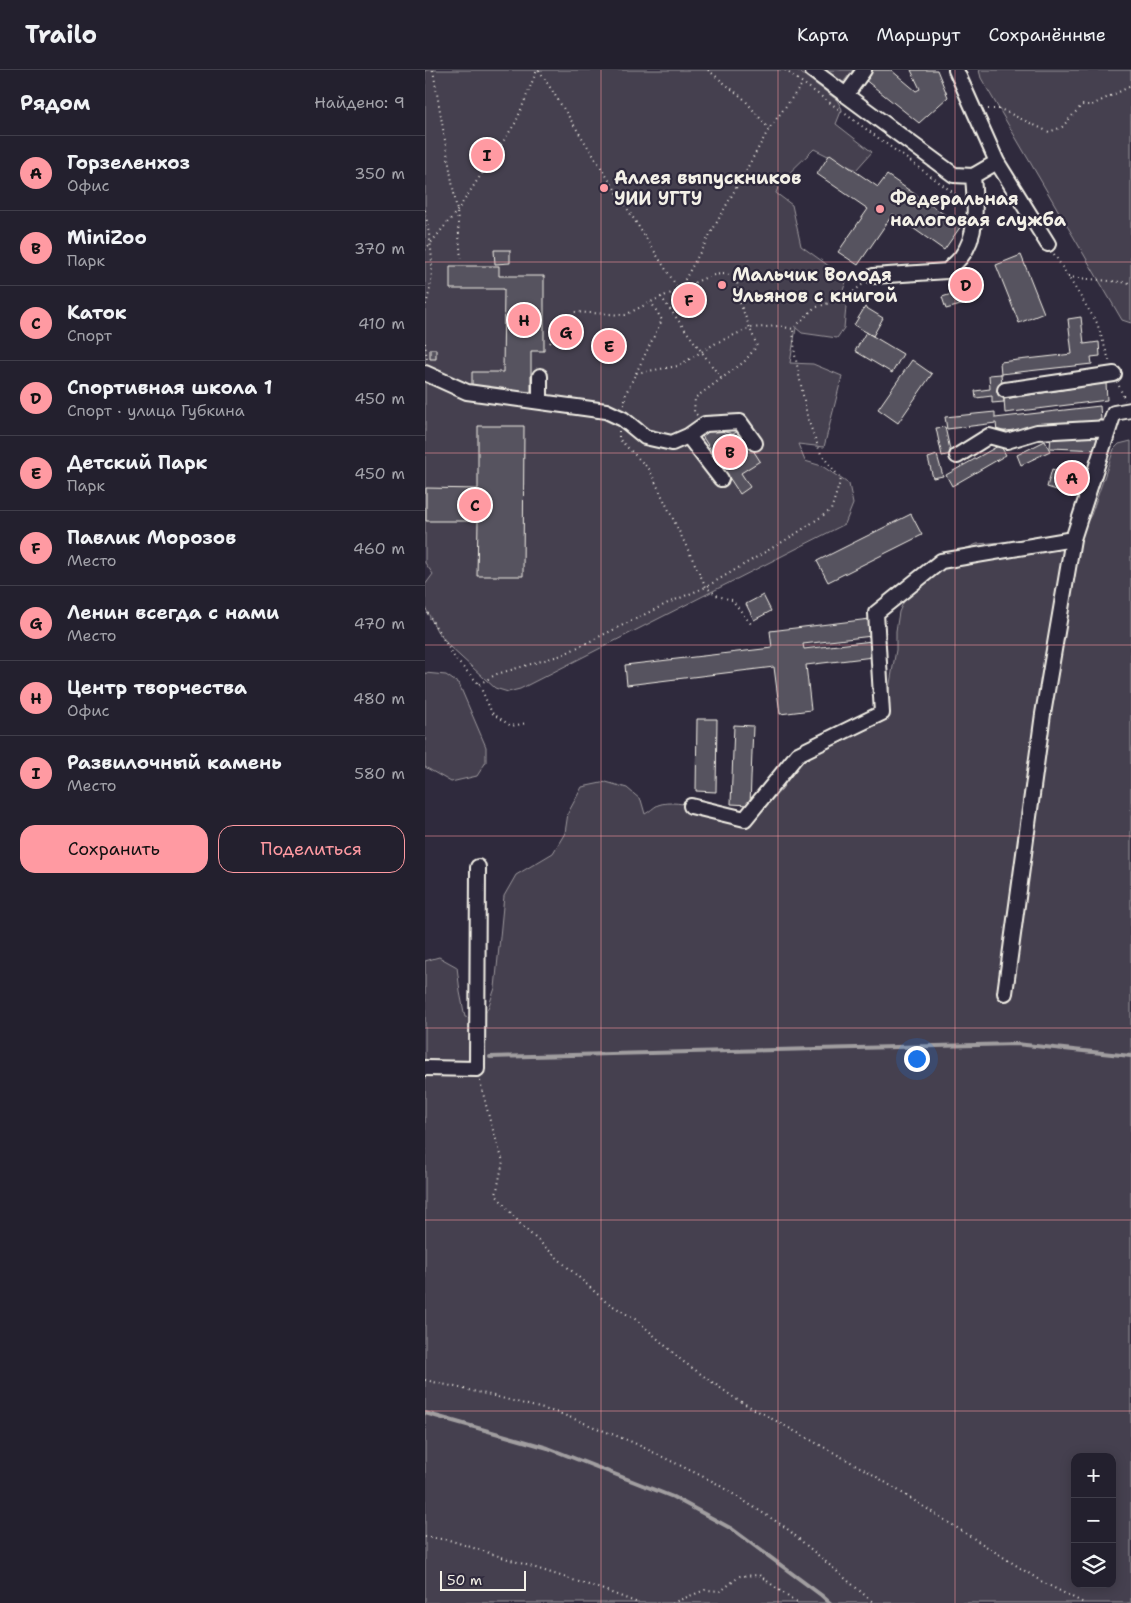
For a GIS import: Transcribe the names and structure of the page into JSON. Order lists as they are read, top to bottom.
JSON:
{
  "places": ["Аллея выпускников УИИ УГТУ", "Федеральная налоговая служба", "Мальчик Володя Ульянов с книгой"],
  "scale_bar": "50 m",
  "page": {
    "header": "Trailo",
    "nav": ["Карта", "Маршрут", "Сохранённые"],
    "heading": ["Рядом", "Найдено: 9"],
    "list": [
      {
        "mark": "A",
        "name": "Горзеленхоз",
        "note": "Офис",
        "value": "350 m"
      },
      {
        "mark": "B",
        "name": "MiniZoo",
        "note": "Парк",
        "value": "370 m"
      },
      {
        "mark": "C",
        "name": "Каток",
        "note": "Спорт",
        "value": "410 m"
      },
      {
        "mark": "D",
        "name": "Спортивная школа 1",
        "note": "Спорт · улица Губкина",
        "value": "450 m"
      },
      {
        "mark": "E",
        "name": "Детский Парк",
        "note": "Парк",
        "value": "450 m"
      },
      {
        "mark": "F",
        "name": "Павлик Морозов",
        "note": "Место",
        "value": "460 m"
      },
      {
        "mark": "G",
        "name": "Ленин всегда с нами",
        "note": "Место",
        "value": "470 m"
      },
      {
        "mark": "H",
        "name": "Центр творчества",
        "note": "Офис",
        "value": "480 m"
      },
      {
        "mark": "I",
        "name": "Развилочный камень",
        "note": "Место",
        "value": "580 m"
      }
    ],
    "pins": [
      "I",
      "D",
      "F",
      "H",
      "G",
      "E",
      "B",
      "A",
      "C"
    ],
    "buttons": ["Сохранить", "Поделиться"],
    "map_buttons": ["+", "−"],
    "scale": "50 m"
  }
}
